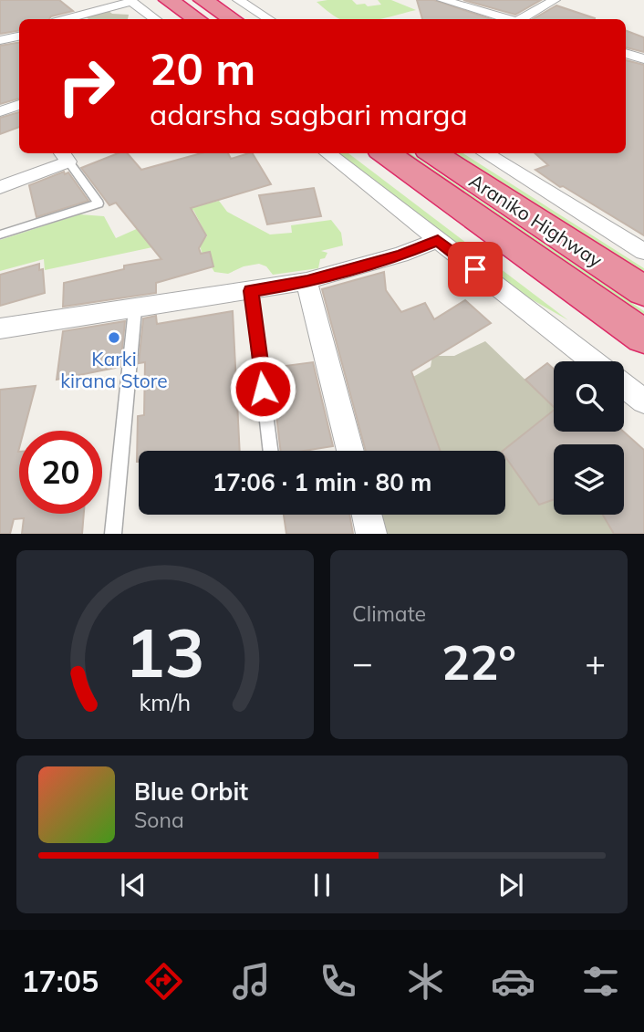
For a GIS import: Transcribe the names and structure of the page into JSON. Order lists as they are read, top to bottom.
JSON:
{
  "streets": {
    "highway": ["Araniko Highway"]
  },
  "places": ["Karki kirana Store"],
  "page": {
    "turn": ["20 m", "adarsha sagbari marga"],
    "limit": "20",
    "trip": "17:06 · 1 min · 80 m",
    "tile": "Climate",
    "heat": ["−", "22°", "+"],
    "song": ["Blue Orbit", "Sona"],
    "tabs": "17:05",
    "gauge": ["13", "km/h"]
  }
}
